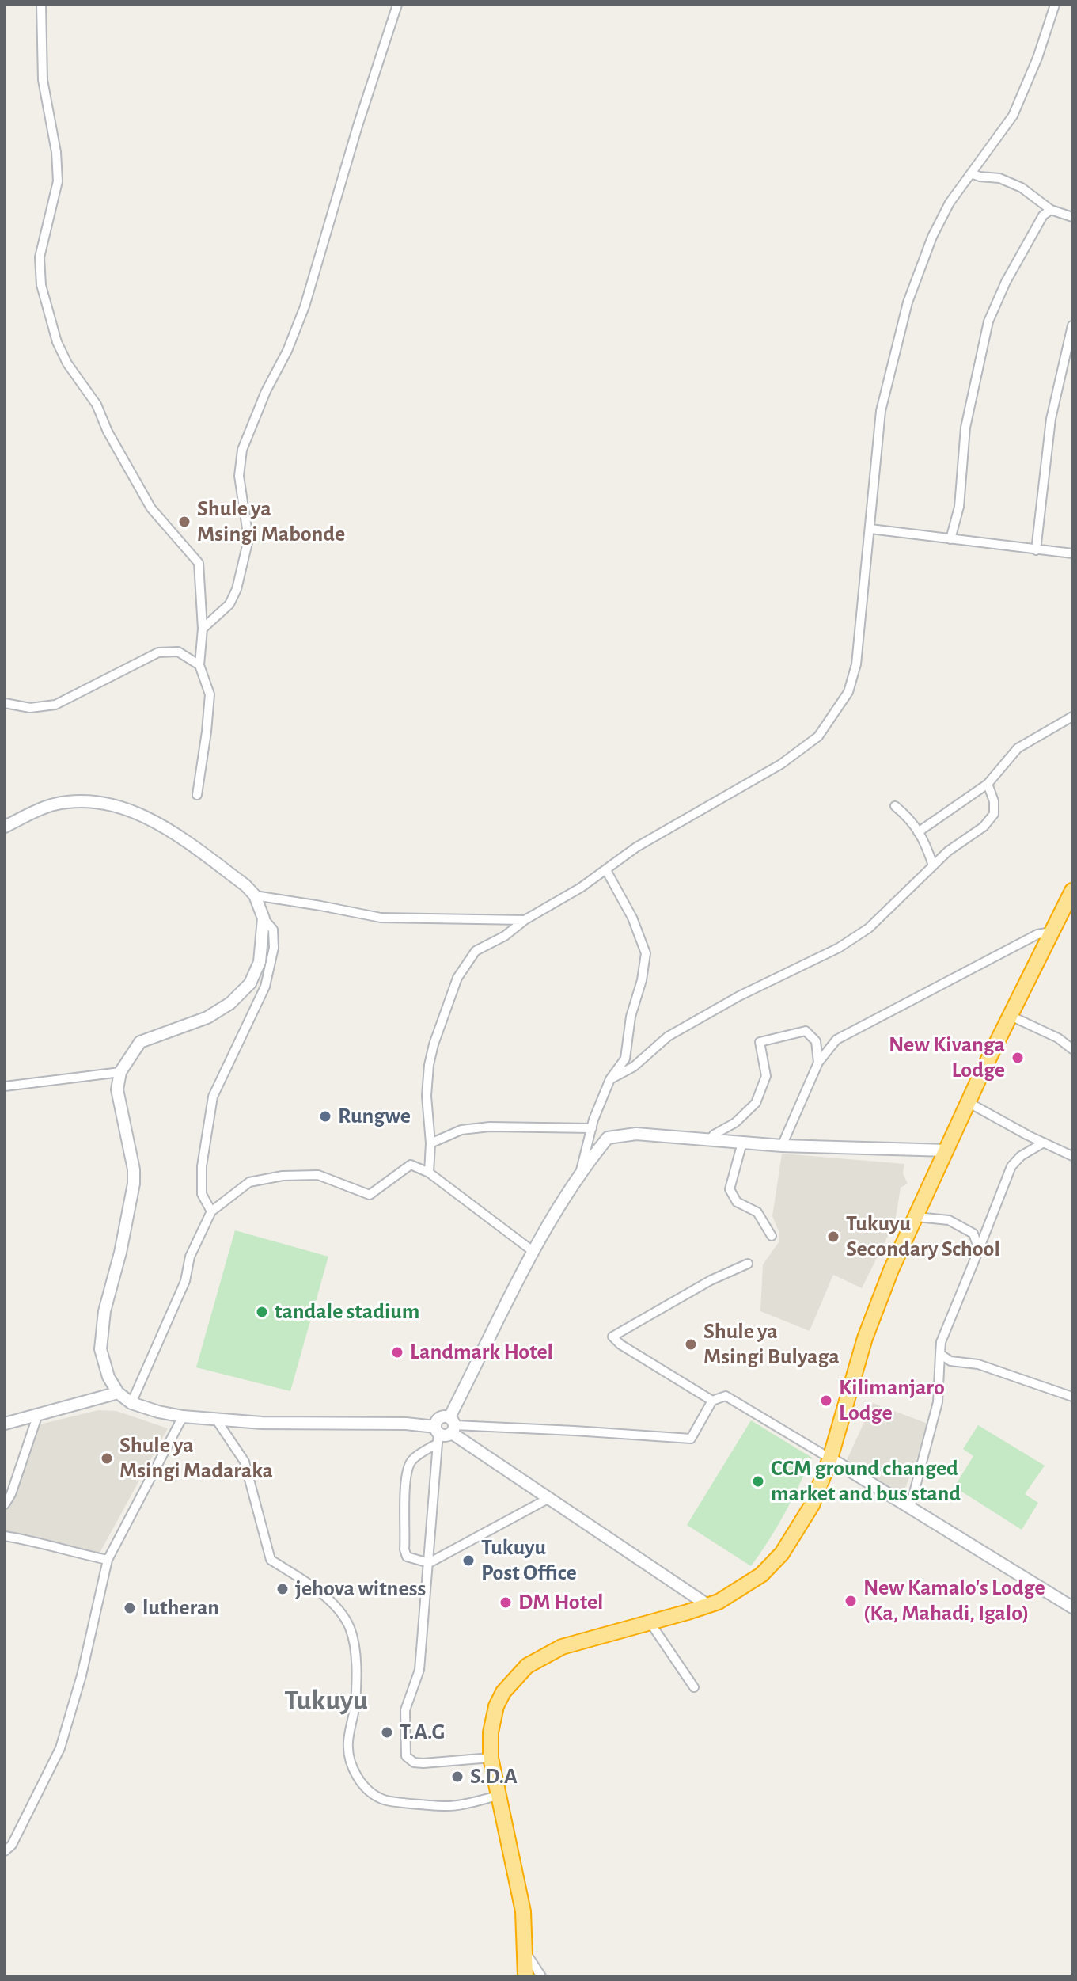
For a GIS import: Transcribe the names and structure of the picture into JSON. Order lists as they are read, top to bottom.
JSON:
{
  "districts": ["Tukuyu"],
  "places": [
    "Shule ya Msingi Mabonde",
    "New Kivanga Lodge",
    "Rungwe",
    "Tukuyu Secondary School",
    "tandale stadium",
    "Shule ya Msingi Bulyaga",
    "Landmark Hotel",
    "Kilimanjaro Lodge",
    "Shule ya Msingi Madaraka",
    "CCM ground changed market and bus stand",
    "Tukuyu Post Office",
    "jehova witness",
    "New Kamalo's Lodge (Ka, Mahadi, Igalo)",
    "DM Hotel",
    "lutheran",
    "T.A.G",
    "S.D.A"
  ]
}
